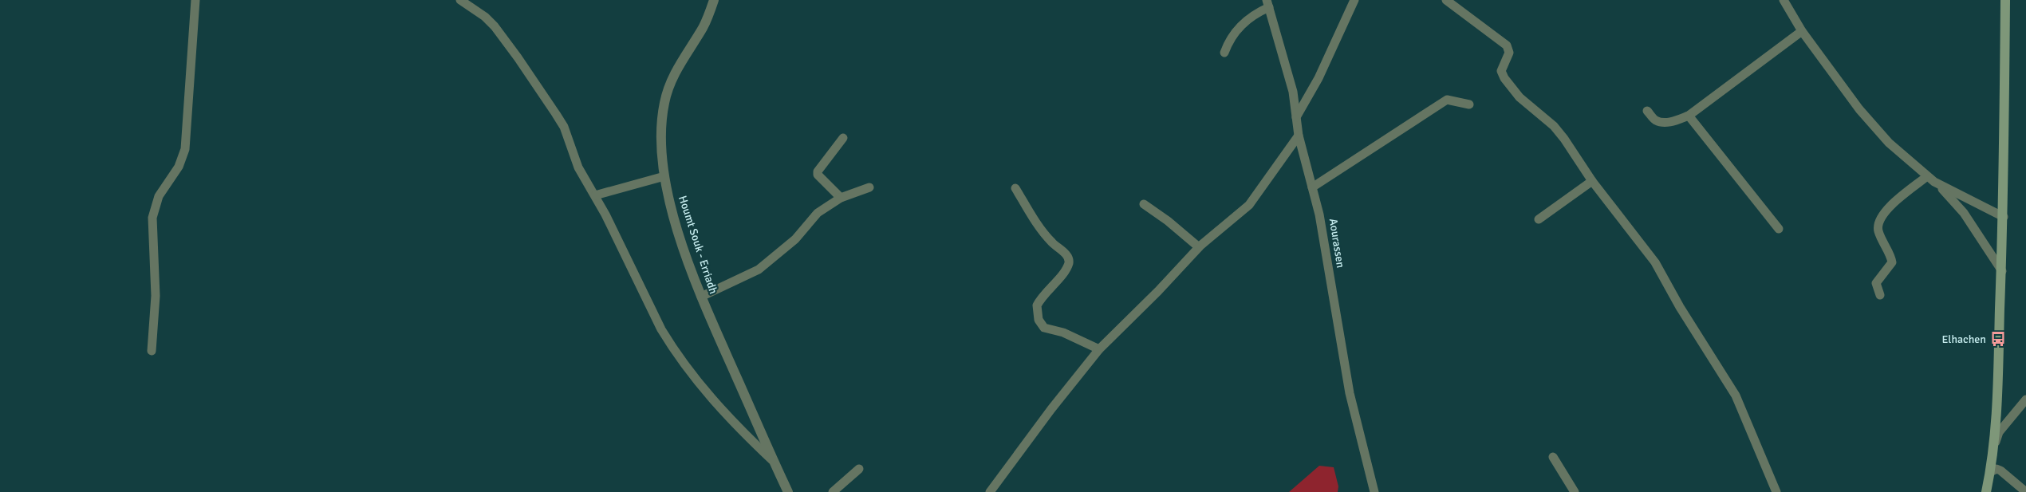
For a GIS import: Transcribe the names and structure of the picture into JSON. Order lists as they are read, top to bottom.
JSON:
{
  "streets": {
    "street": ["Aourassen", "Houmt Souk - Erriadh"]
  },
  "places": {
    "bus stop": ["Elhachen"]
  }
}
